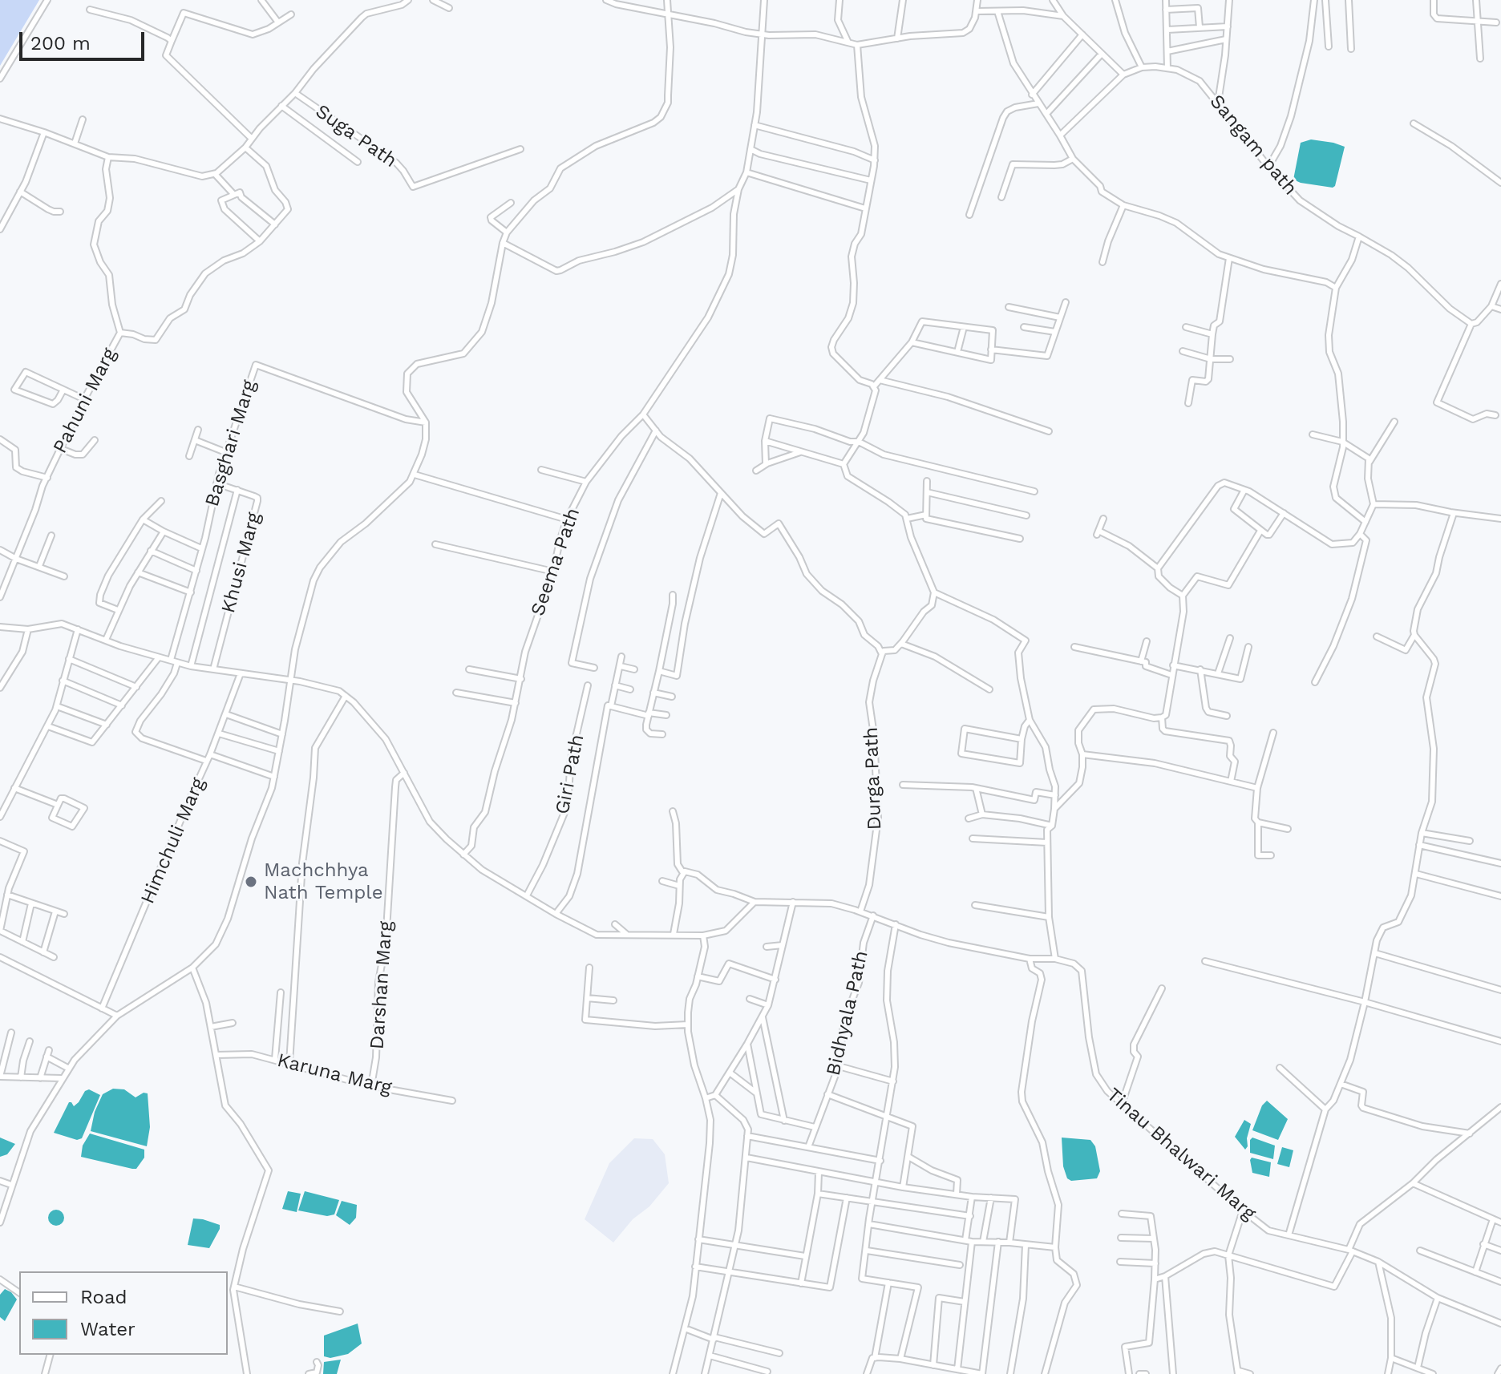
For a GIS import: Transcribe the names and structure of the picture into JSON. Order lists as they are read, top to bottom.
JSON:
{
  "streets": {
    "street": [
      "Suga Path",
      "Sangam path",
      "Pahuni Marg",
      "Basghari Marg",
      "Seema Path",
      "Khusi Marg",
      "Giri Path",
      "Durga Path",
      "Himchuli Marg",
      "Darshan Marg",
      "Bidhyala Path",
      "Karuna Marg",
      "Tinau Bhalwari Marg"
    ]
  },
  "crossings": [
    ["Basghari Marg", "Khusi Marg"],
    ["Durga Path", "Tinau Bhalwari Marg"],
    ["Darshan Marg", "Karuna Marg"],
    ["Bidhyala Path", "Tinau Bhalwari Marg"]
  ],
  "places": ["Machchhya Nath Temple"],
  "legend": ["Road", "Water"],
  "scale_bar": "200 m"
}
